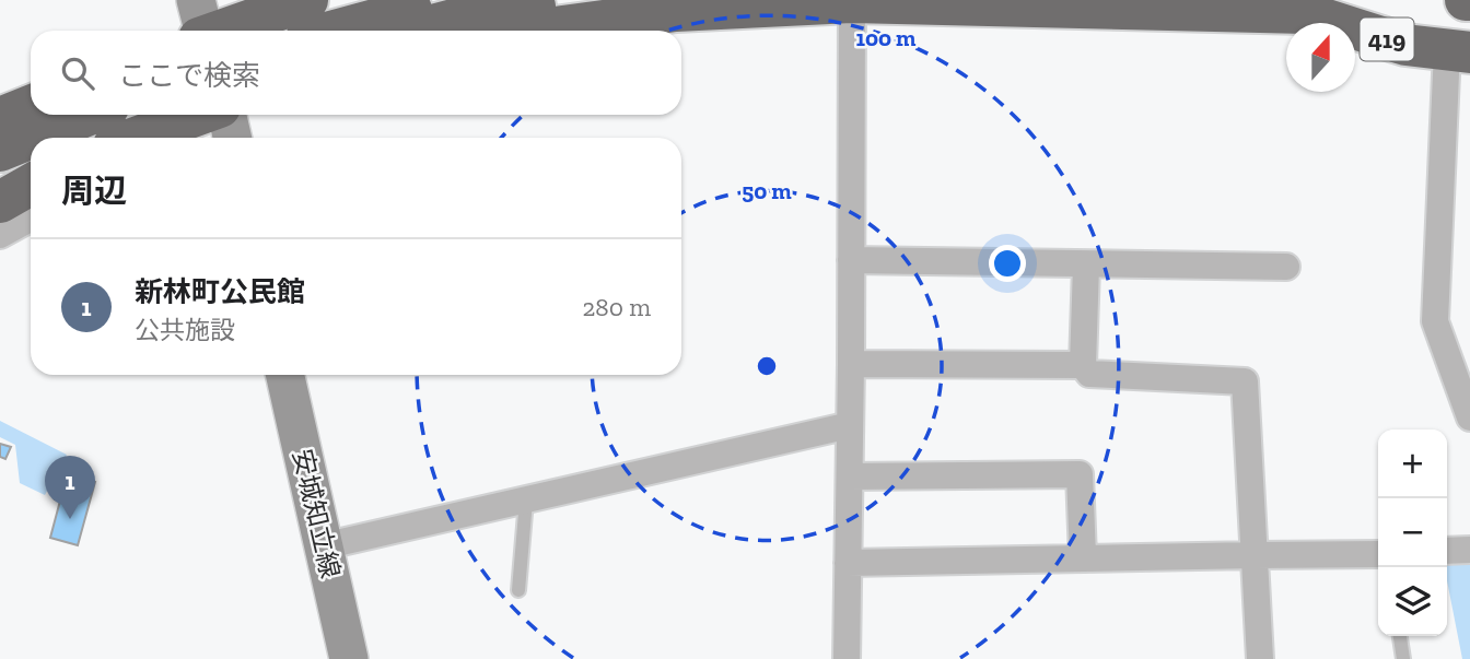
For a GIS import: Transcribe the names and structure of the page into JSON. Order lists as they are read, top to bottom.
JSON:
{
  "streets": {
    "highway": ["419"],
    "main road": ["安城知立線"]
  },
  "north": "top",
  "page": {
    "search": "ここで検索",
    "heading": "周辺",
    "list": [
      {
        "mark": "1",
        "name": "新林町公民館",
        "note": "公共施設",
        "value": "280 m"
      }
    ],
    "map_buttons": ["+", "−"],
    "pins": "1"
  },
  "rings": ["100 m", "50 m"]
}
